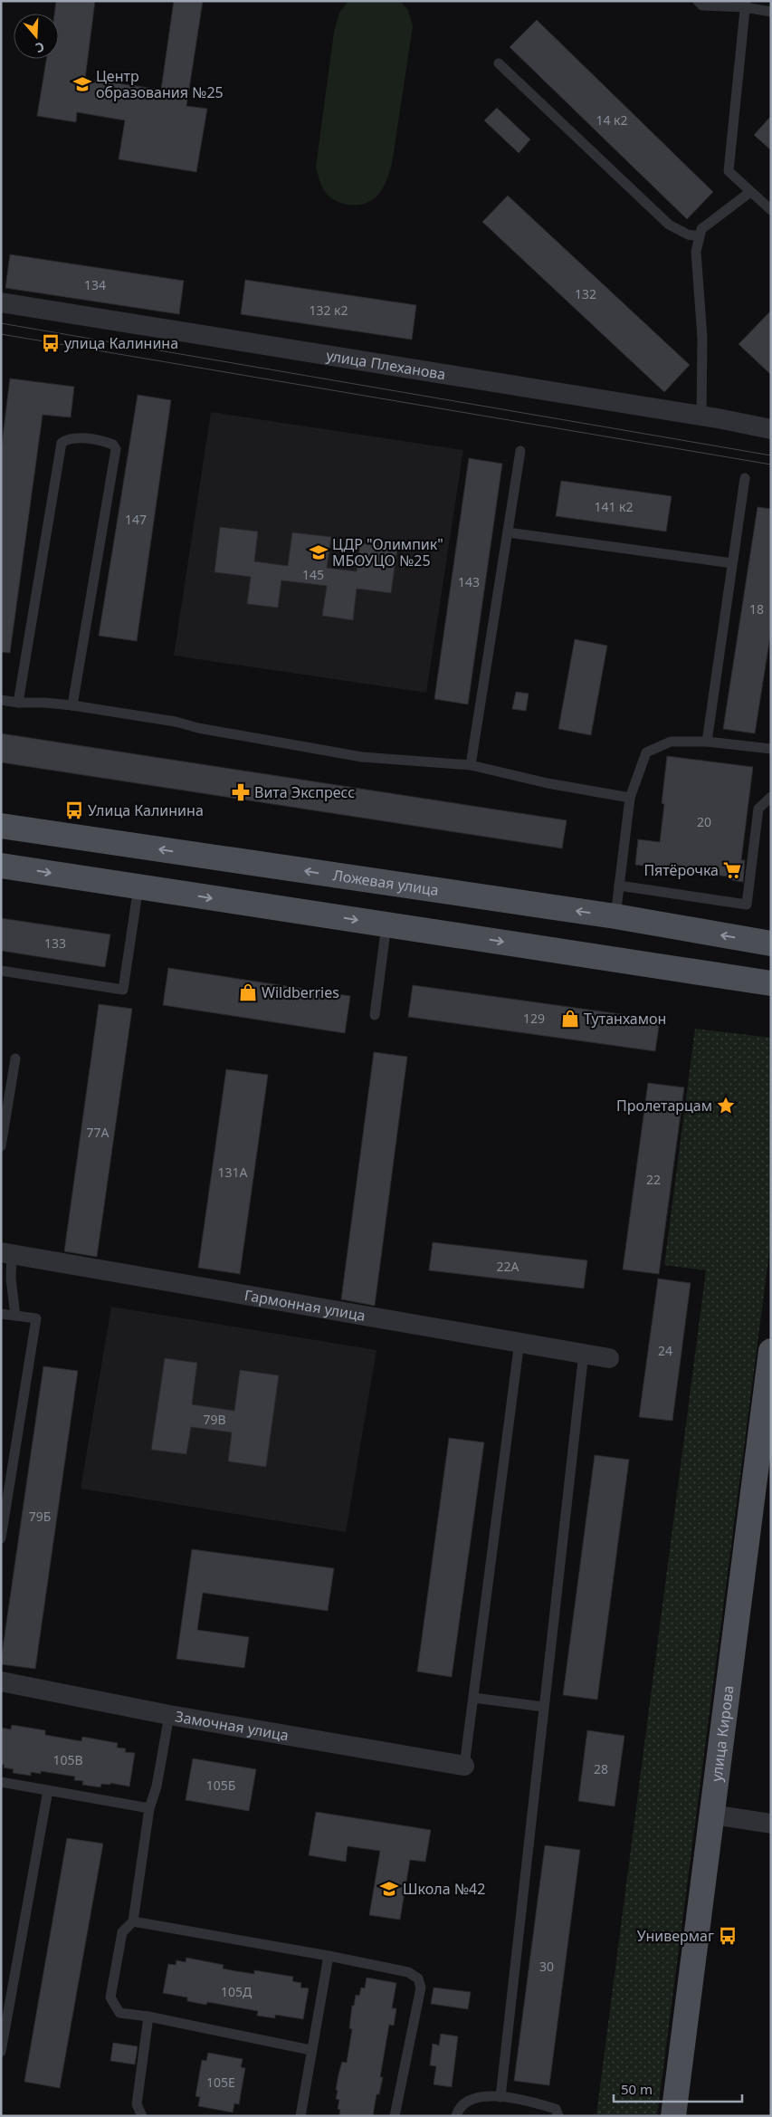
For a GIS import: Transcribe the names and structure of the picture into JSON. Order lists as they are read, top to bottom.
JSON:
{
  "streets": {
    "main road": ["Ложевая улица", "улица Кирова"],
    "street": ["улица Плеханова", "Гармонная улица", "Замочная улица"]
  },
  "places": {
    "school or university": ["Центр образования №25", "ЦДР \"Олимпик\" МБОУЦО №25", "Школа №42"],
    "bus stop": ["улица Калинина", "Улица Калинина", "Универмаг"],
    "pharmacy": ["Вита Экспресс"],
    "supermarket": ["Пятёрочка"],
    "shop": ["Wildberries", "Тутанхамон"],
    "place": ["Пролетарцам"]
  },
  "house_numbers": [
    "14 к2",
    "134",
    "132",
    "132 к2",
    "141 к2",
    "147",
    "145",
    "143",
    "18",
    "20",
    "133",
    "129",
    "77А",
    "131А",
    "22",
    "22А",
    "24",
    "79В",
    "79Б",
    "105В",
    "28",
    "105Б",
    "30",
    "105Д",
    "105Е"
  ],
  "scale_bar": "50 m",
  "north": "bottom"
}
